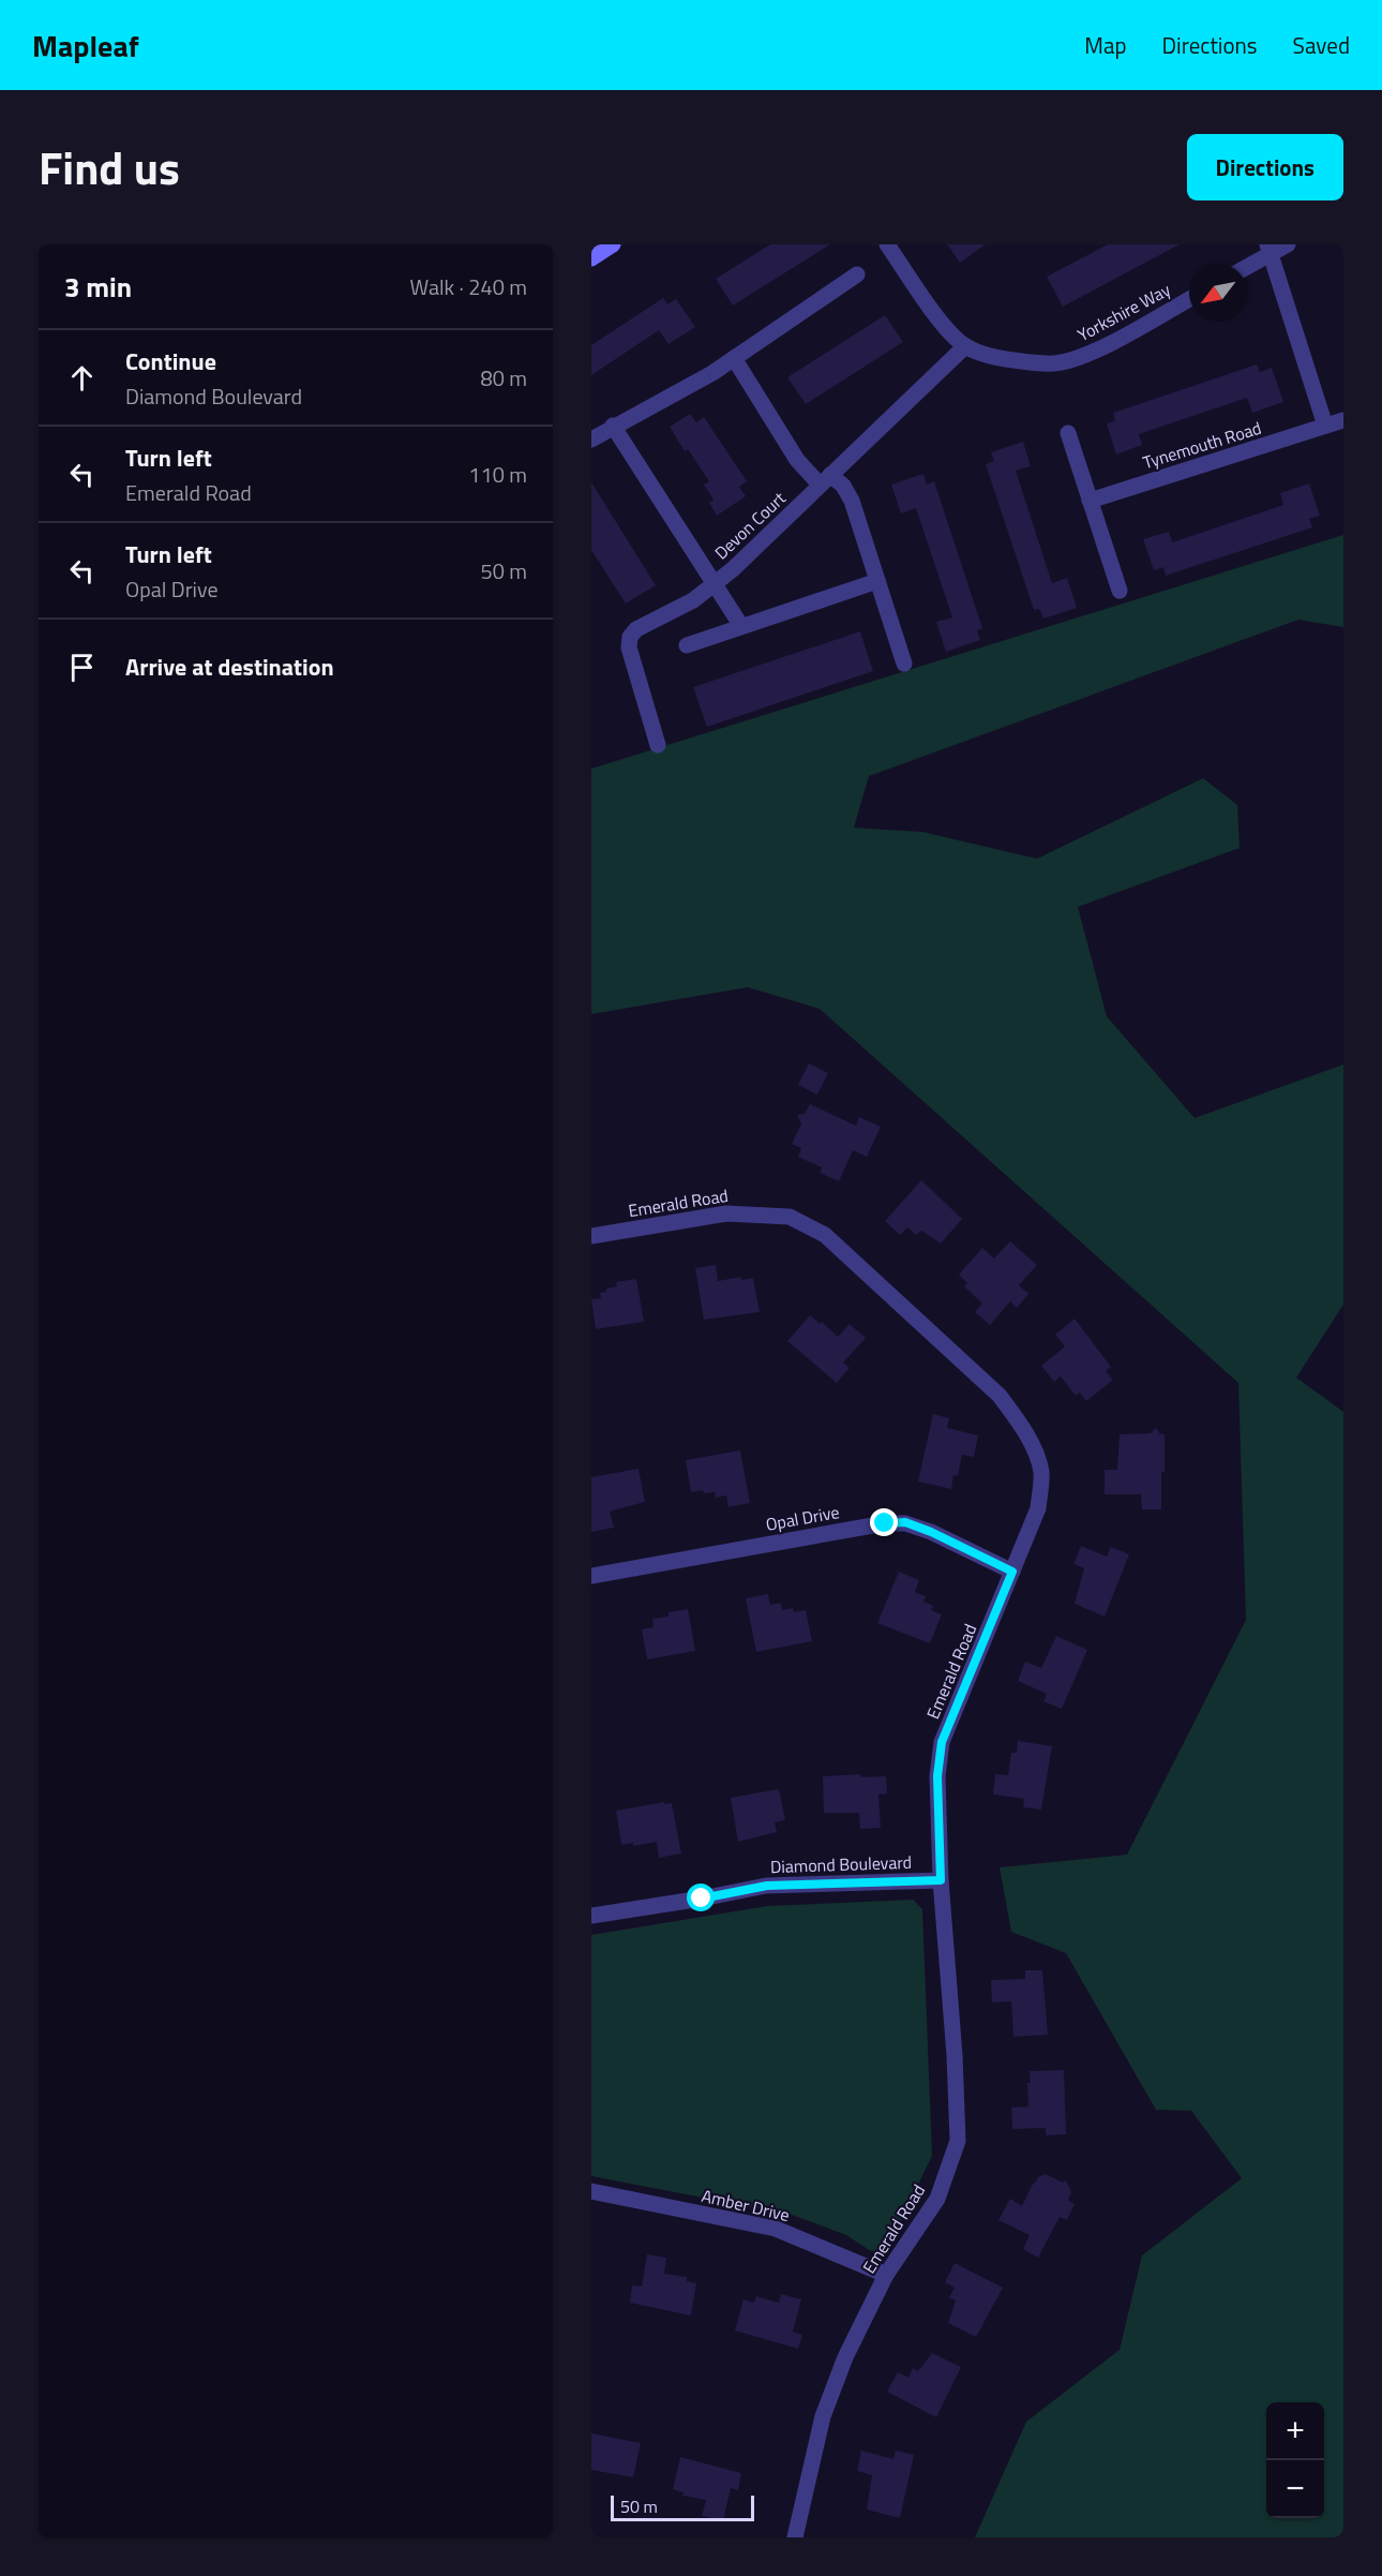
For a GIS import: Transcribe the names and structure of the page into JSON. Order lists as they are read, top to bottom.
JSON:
{
  "streets": {
    "street": [
      "Yorkshire Way",
      "Tynemouth Road",
      "Devon Court",
      "Emerald Road",
      "Opal Drive",
      "Diamond Boulevard",
      "Amber Drive"
    ]
  },
  "crossings": [
    ["Yorkshire Way", "Devon Court"],
    ["Emerald Road", "Opal Drive"],
    ["Emerald Road", "Diamond Boulevard"],
    ["Emerald Road", "Amber Drive"]
  ],
  "scale_bar": "50 m",
  "north": "bottom left",
  "page": {
    "header": "Mapleaf",
    "nav": ["Map", "Directions", "Saved"],
    "title": "Find us",
    "buttons": "Directions",
    "heading": ["3 min", "Walk · 240 m"],
    "list": [
      ["Continue", "Diamond Boulevard", "80 m"],
      ["Turn left", "Emerald Road", "110 m"],
      ["Turn left", "Opal Drive", "50 m"],
      "Arrive at destination"
    ],
    "map_buttons": ["+", "−"],
    "scale": "50 m"
  }
}
